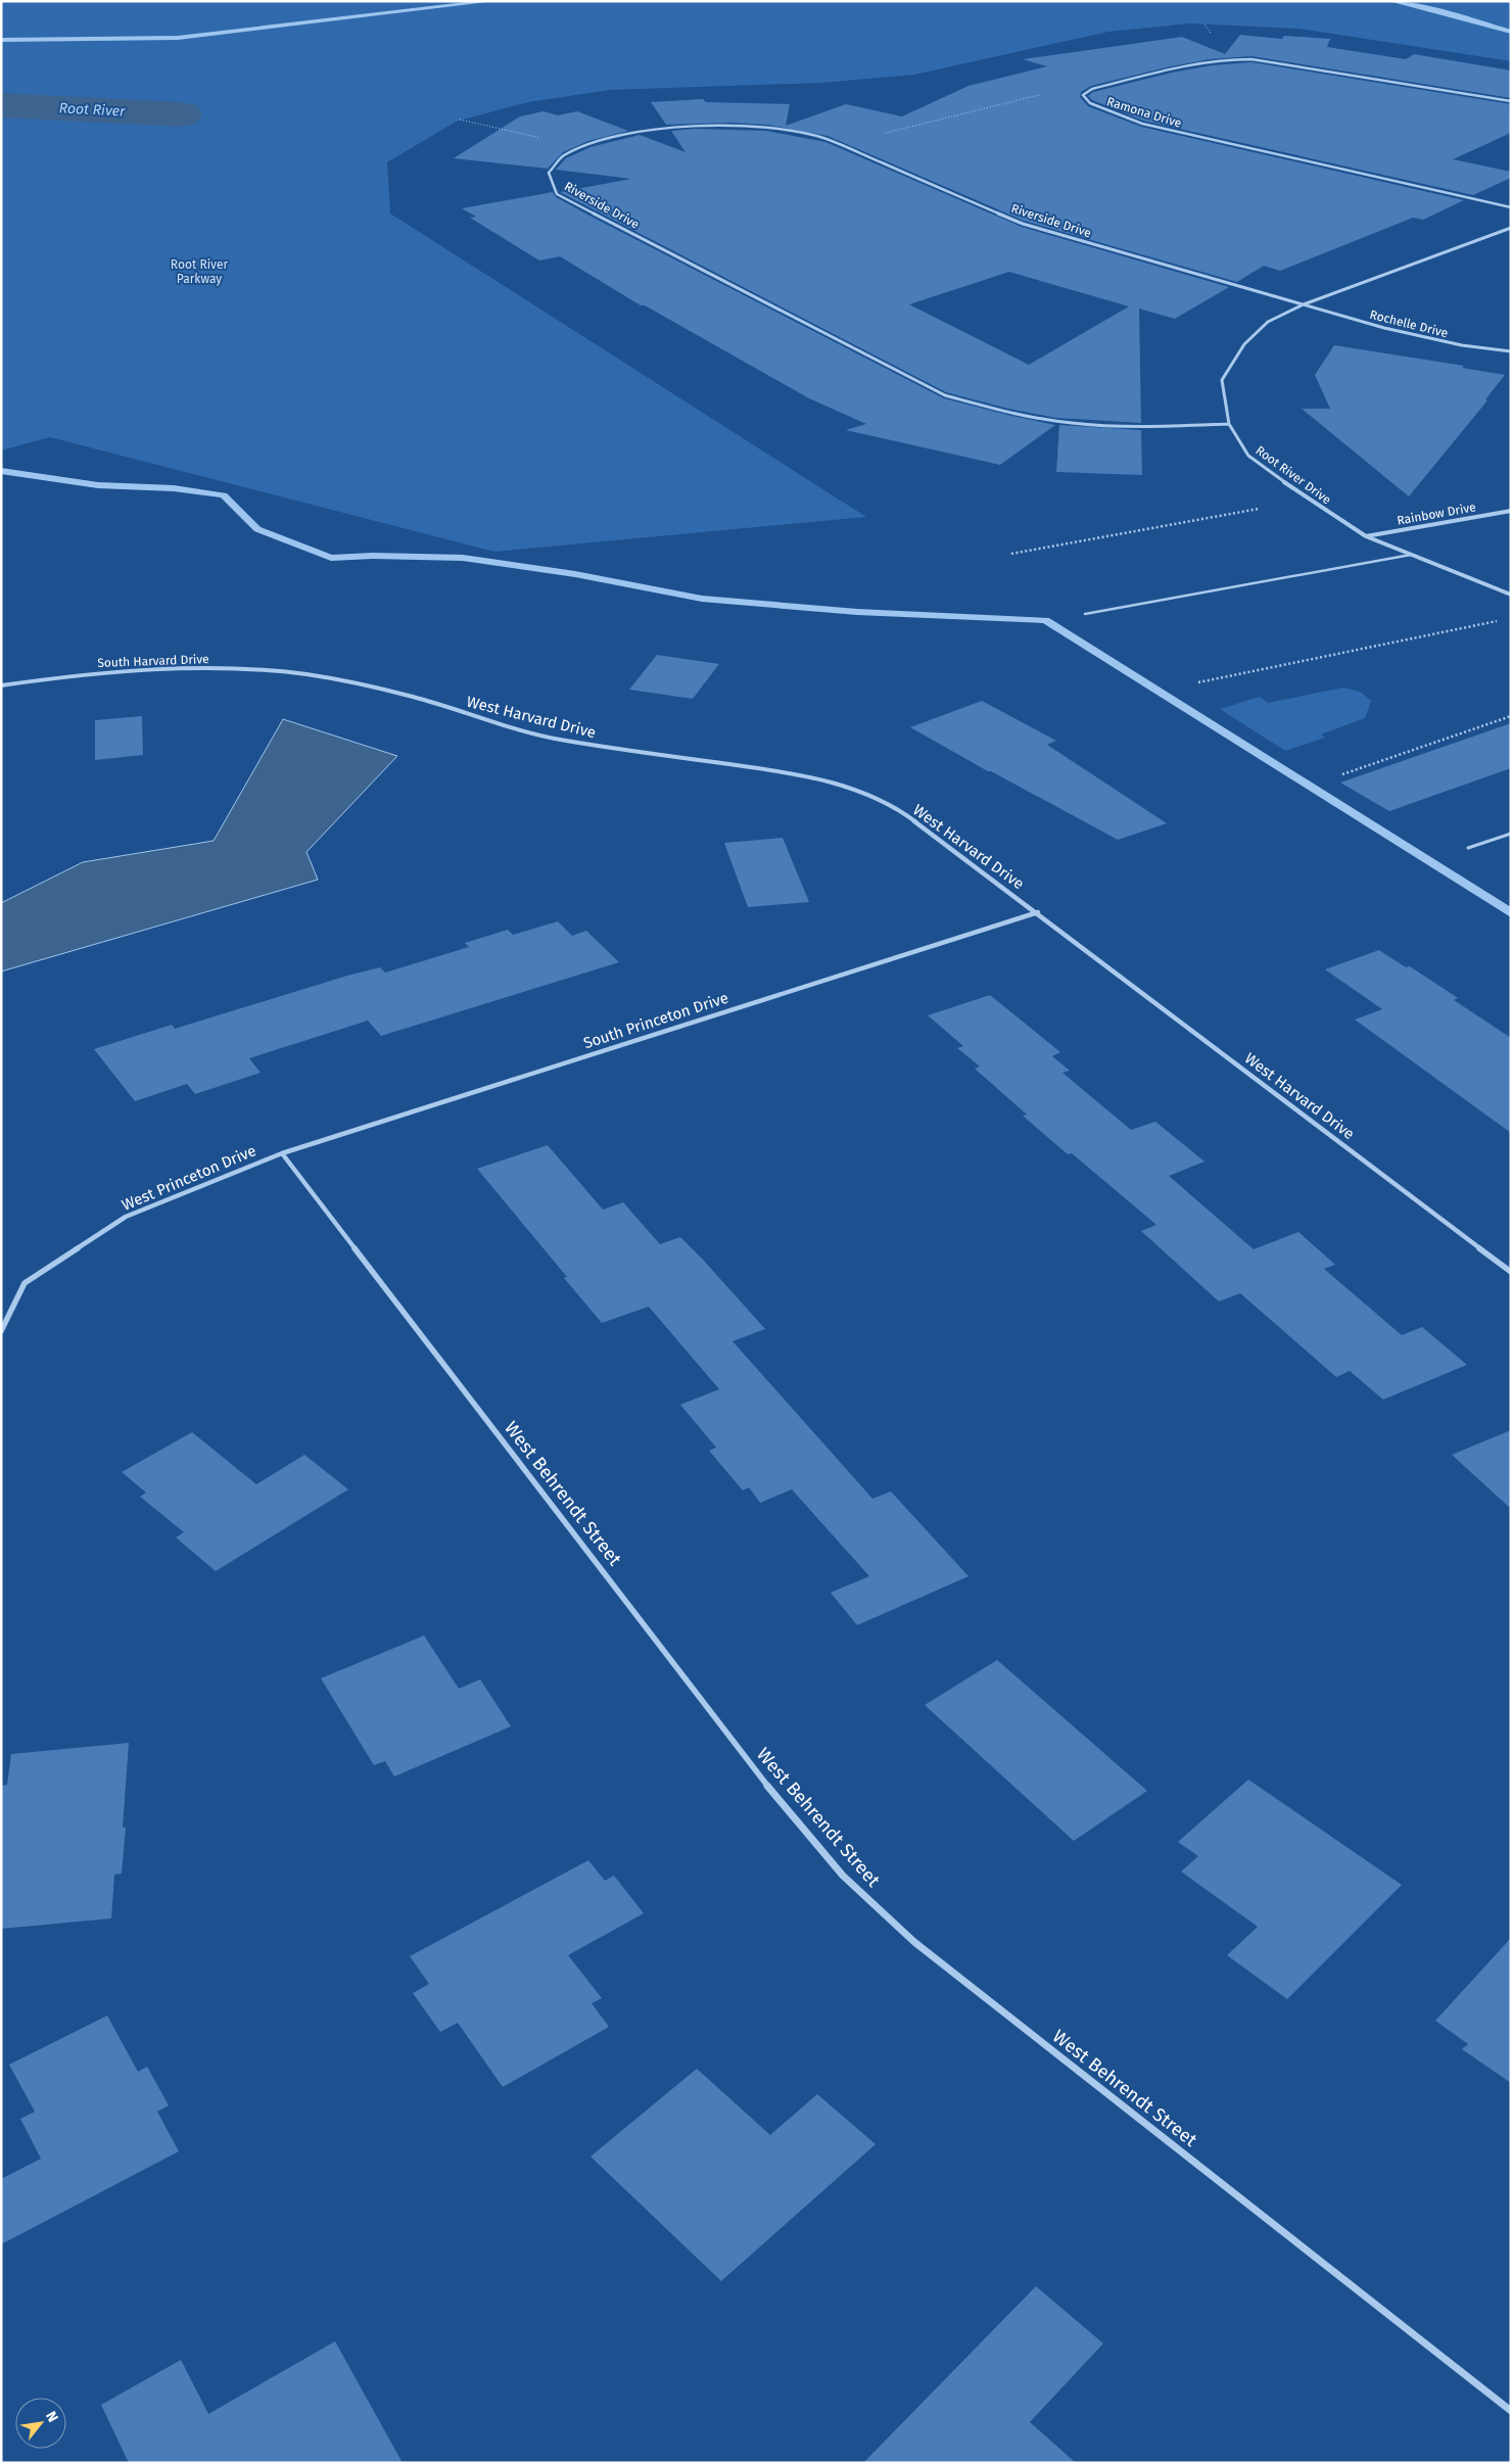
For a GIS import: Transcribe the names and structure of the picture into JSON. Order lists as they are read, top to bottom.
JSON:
{
  "streets": {
    "street": [
      "Ramona Drive",
      "Riverside Drive",
      "Rochelle Drive",
      "Root River Drive",
      "Rainbow Drive",
      "South Harvard Drive",
      "West Harvard Drive",
      "South Princeton Drive",
      "West Princeton Drive",
      "West Behrendt Street"
    ]
  },
  "crossings": [
    ["Riverside Drive", "Rochelle Drive"],
    ["Riverside Drive", "Root River Drive"],
    ["Rochelle Drive", "Root River Drive"],
    ["Root River Drive", "Rainbow Drive"],
    ["South Harvard Drive", "West Harvard Drive"],
    ["West Harvard Drive", "South Princeton Drive"],
    ["South Princeton Drive", "West Princeton Drive"],
    ["South Princeton Drive", "West Behrendt Street"],
    ["West Princeton Drive", "West Behrendt Street"]
  ],
  "water": ["Root River"],
  "parks": ["Root River Parkway"],
  "north": "top right"
}
